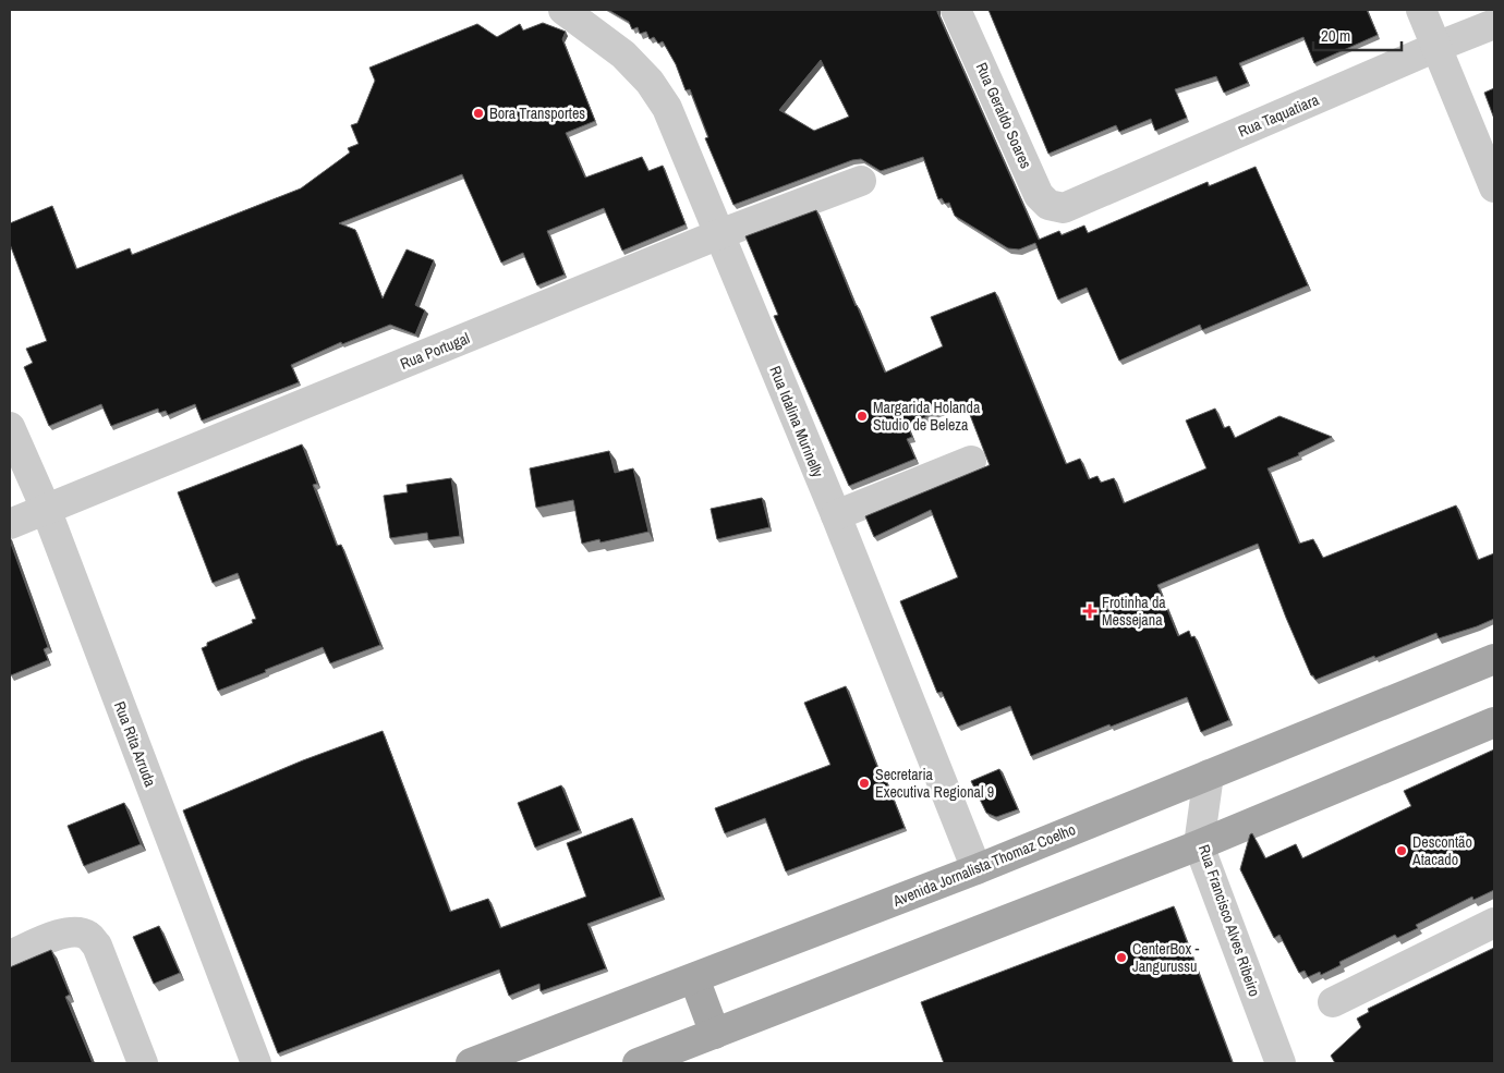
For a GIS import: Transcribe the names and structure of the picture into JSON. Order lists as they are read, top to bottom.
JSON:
{
  "streets": {
    "main road": ["Avenida Jornalista Thomaz Coelho"],
    "street": [
      "Rua Geraldo Soares",
      "Rua Taquatiara",
      "Rua Portugal",
      "Rua Idalina Murinelly",
      "Rua Rita Arruda",
      "Rua Francisco Alves Ribeiro"
    ]
  },
  "crossings": [
    ["Rua Geraldo Soares", "Rua Taquatiara"],
    ["Rua Portugal", "Rua Idalina Murinelly"],
    ["Rua Portugal", "Rua Rita Arruda"],
    ["Rua Idalina Murinelly", "Avenida Jornalista Thomaz Coelho"],
    ["Avenida Jornalista Thomaz Coelho", "Rua Francisco Alves Ribeiro"]
  ],
  "places": {
    "other": [
      "Bora Transportes",
      "Margarida Holanda Studio de Beleza",
      "Secretaria Executiva Regional 9",
      "Descontão Atacado",
      "CenterBox - Jangurussu"
    ],
    "health": ["Frotinha da Messejana"]
  },
  "scale_bar": "20 m"
}
